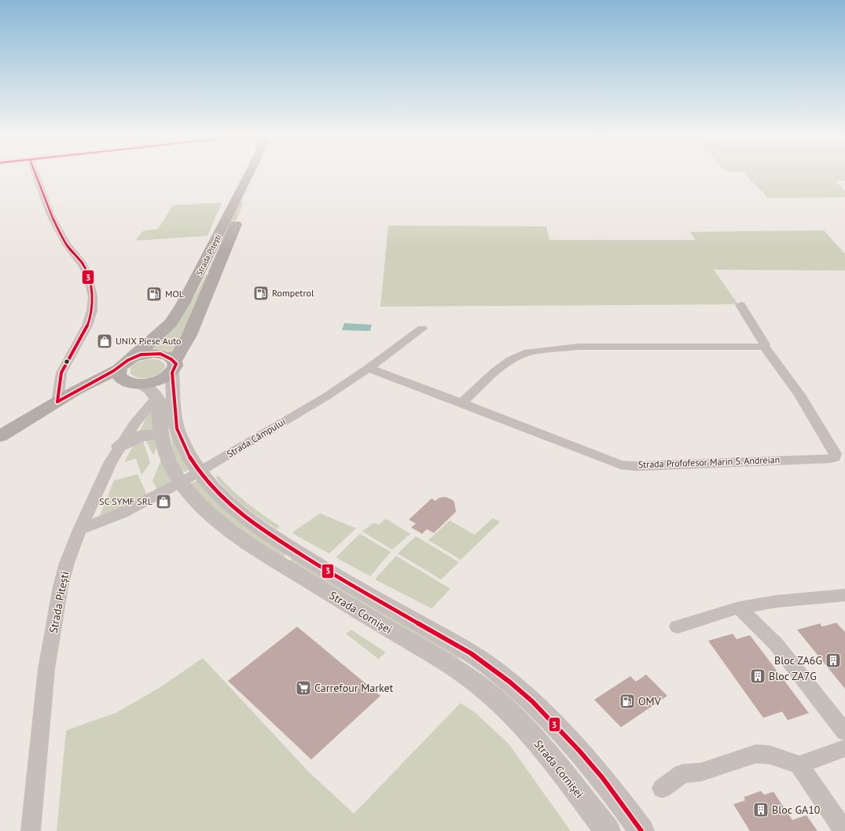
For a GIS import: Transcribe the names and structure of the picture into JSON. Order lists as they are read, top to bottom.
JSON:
{
  "streets": {
    "main road": ["Strada Pitești"],
    "street": ["Strada Câmpului", "Strada Profofesor Marin S. Andreian", "Strada Cornișei"]
  },
  "crossings": [
    ["Strada Pitești", "Strada Câmpului"],
    ["Strada Pitești", "Strada Cornișei"],
    ["Strada Câmpului", "Strada Profofesor Marin S. Andreian"],
    ["Strada Câmpului", "Strada Cornișei"]
  ],
  "places": {
    "fuel station": ["Rompetrol", "MOL", "OMV"],
    "shop": ["UNIX Piese Auto", "SC SYMF SRL"],
    "building": ["Bloc ZA6G", "Bloc ZA7G", "Bloc GA10"],
    "supermarket": ["Carrefour Market"]
  },
  "lines": ["transit line 3"]
}
